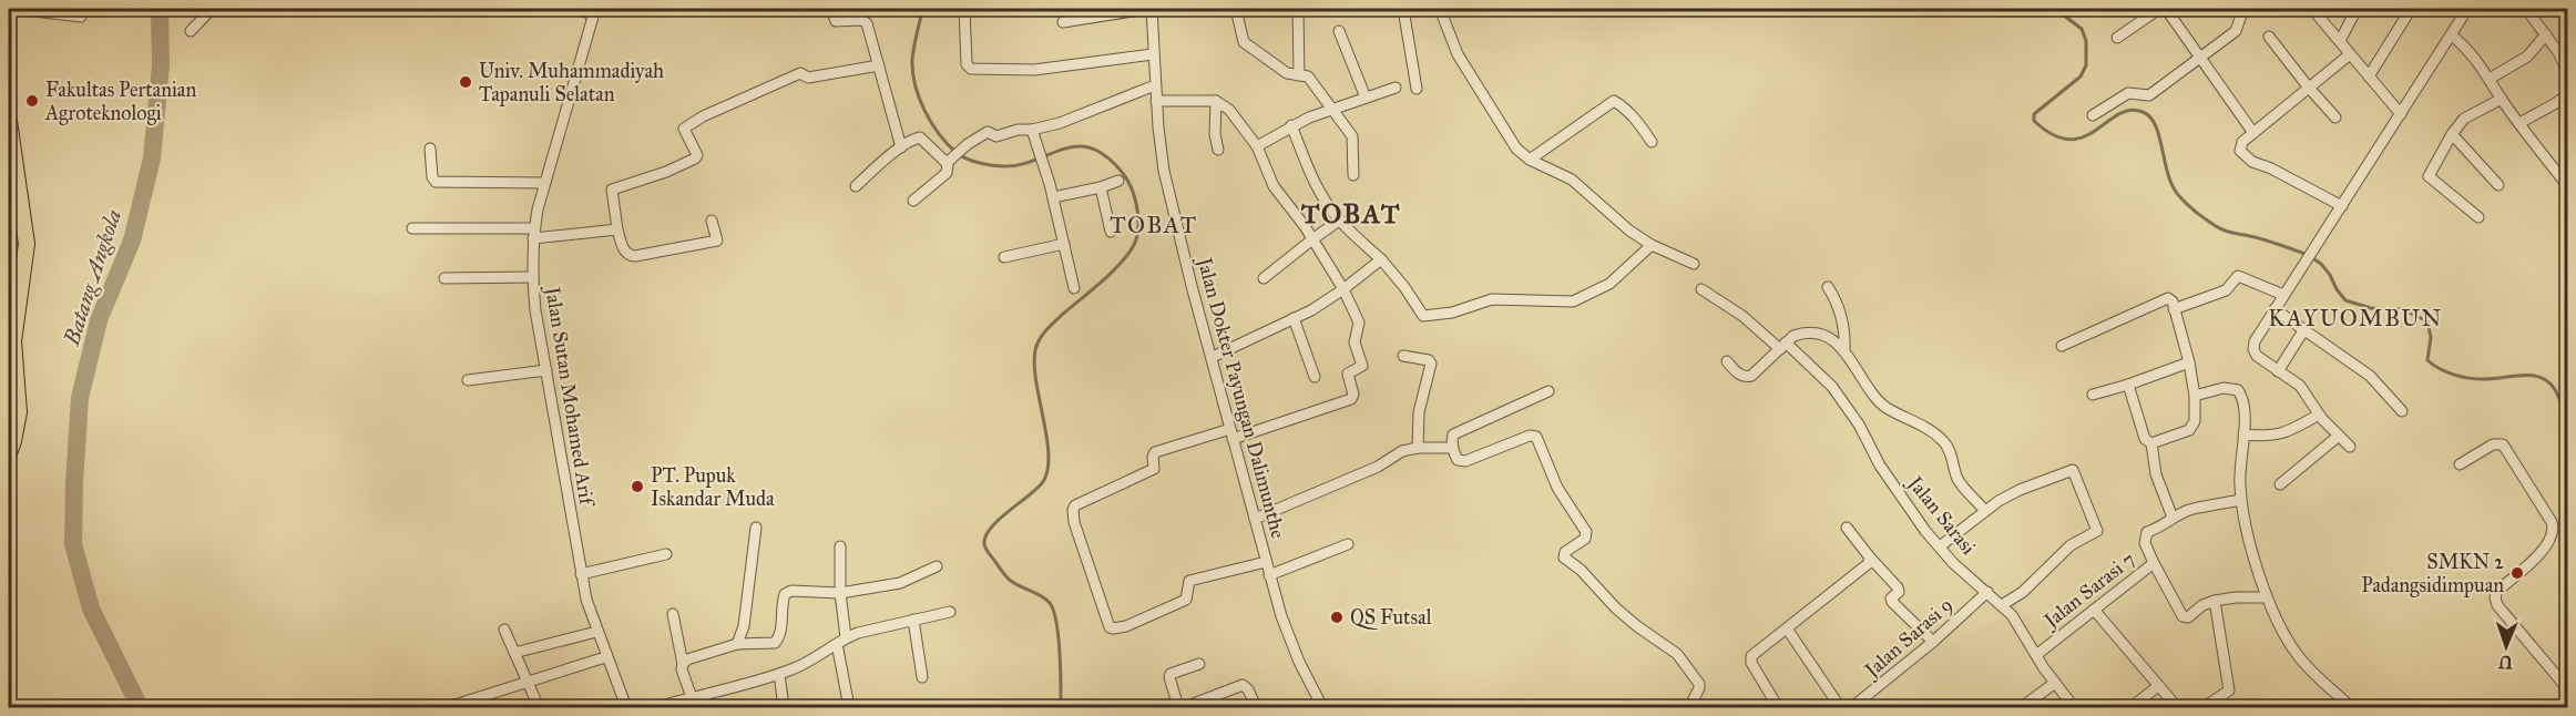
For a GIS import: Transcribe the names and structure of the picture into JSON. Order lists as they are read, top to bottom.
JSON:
{
  "streets": {
    "street": [
      "Jalan Sutan Mohamed Arif",
      "Jalan Dokter Payungan Dalimunthe",
      "Jalan Sarasi",
      "Jalan Sarasi 7",
      "Jalan Sarasi 9"
    ]
  },
  "crossings": [
    ["Jalan Sarasi", "Jalan Sarasi 7"],
    ["Jalan Sarasi", "Jalan Sarasi 9"]
  ],
  "districts": ["TOBAT", "TOBAT", "KAYUOMBUN"],
  "water": ["Batang Angkola"],
  "places": [
    "Univ. Muhammadiyah Tapanuli Selatan",
    "Fakultas Pertanian Agroteknologi",
    "PT. Pupuk Iskandar Muda",
    "SMKN 2 Padangsidimpuan",
    "QS Futsal"
  ],
  "north": "bottom"
}
